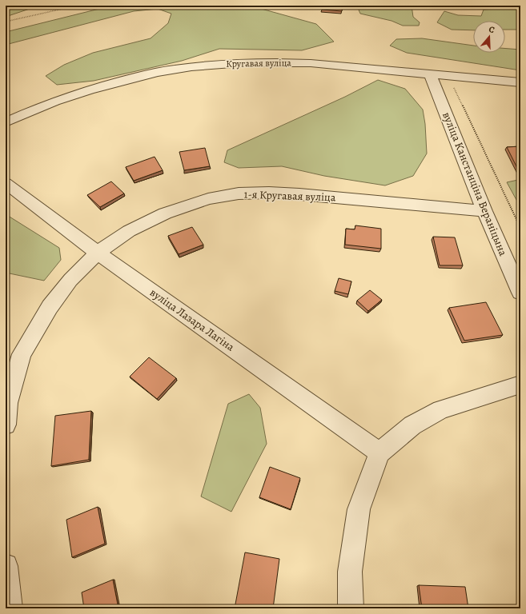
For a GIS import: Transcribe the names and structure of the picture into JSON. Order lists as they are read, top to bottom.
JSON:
{
  "streets": {
    "street": [
      "Кругавая вуліца",
      "вуліца Канстанціна Вераніцына",
      "1-я Кругавая вуліца",
      "вуліца Лазара Лагіна"
    ]
  },
  "crossings": [
    ["Кругавая вуліца", "вуліца Канстанціна Вераніцына"],
    ["вуліца Канстанціна Вераніцына", "1-я Кругавая вуліца"],
    ["1-я Кругавая вуліца", "вуліца Лазара Лагіна"]
  ],
  "north": "top"
}
